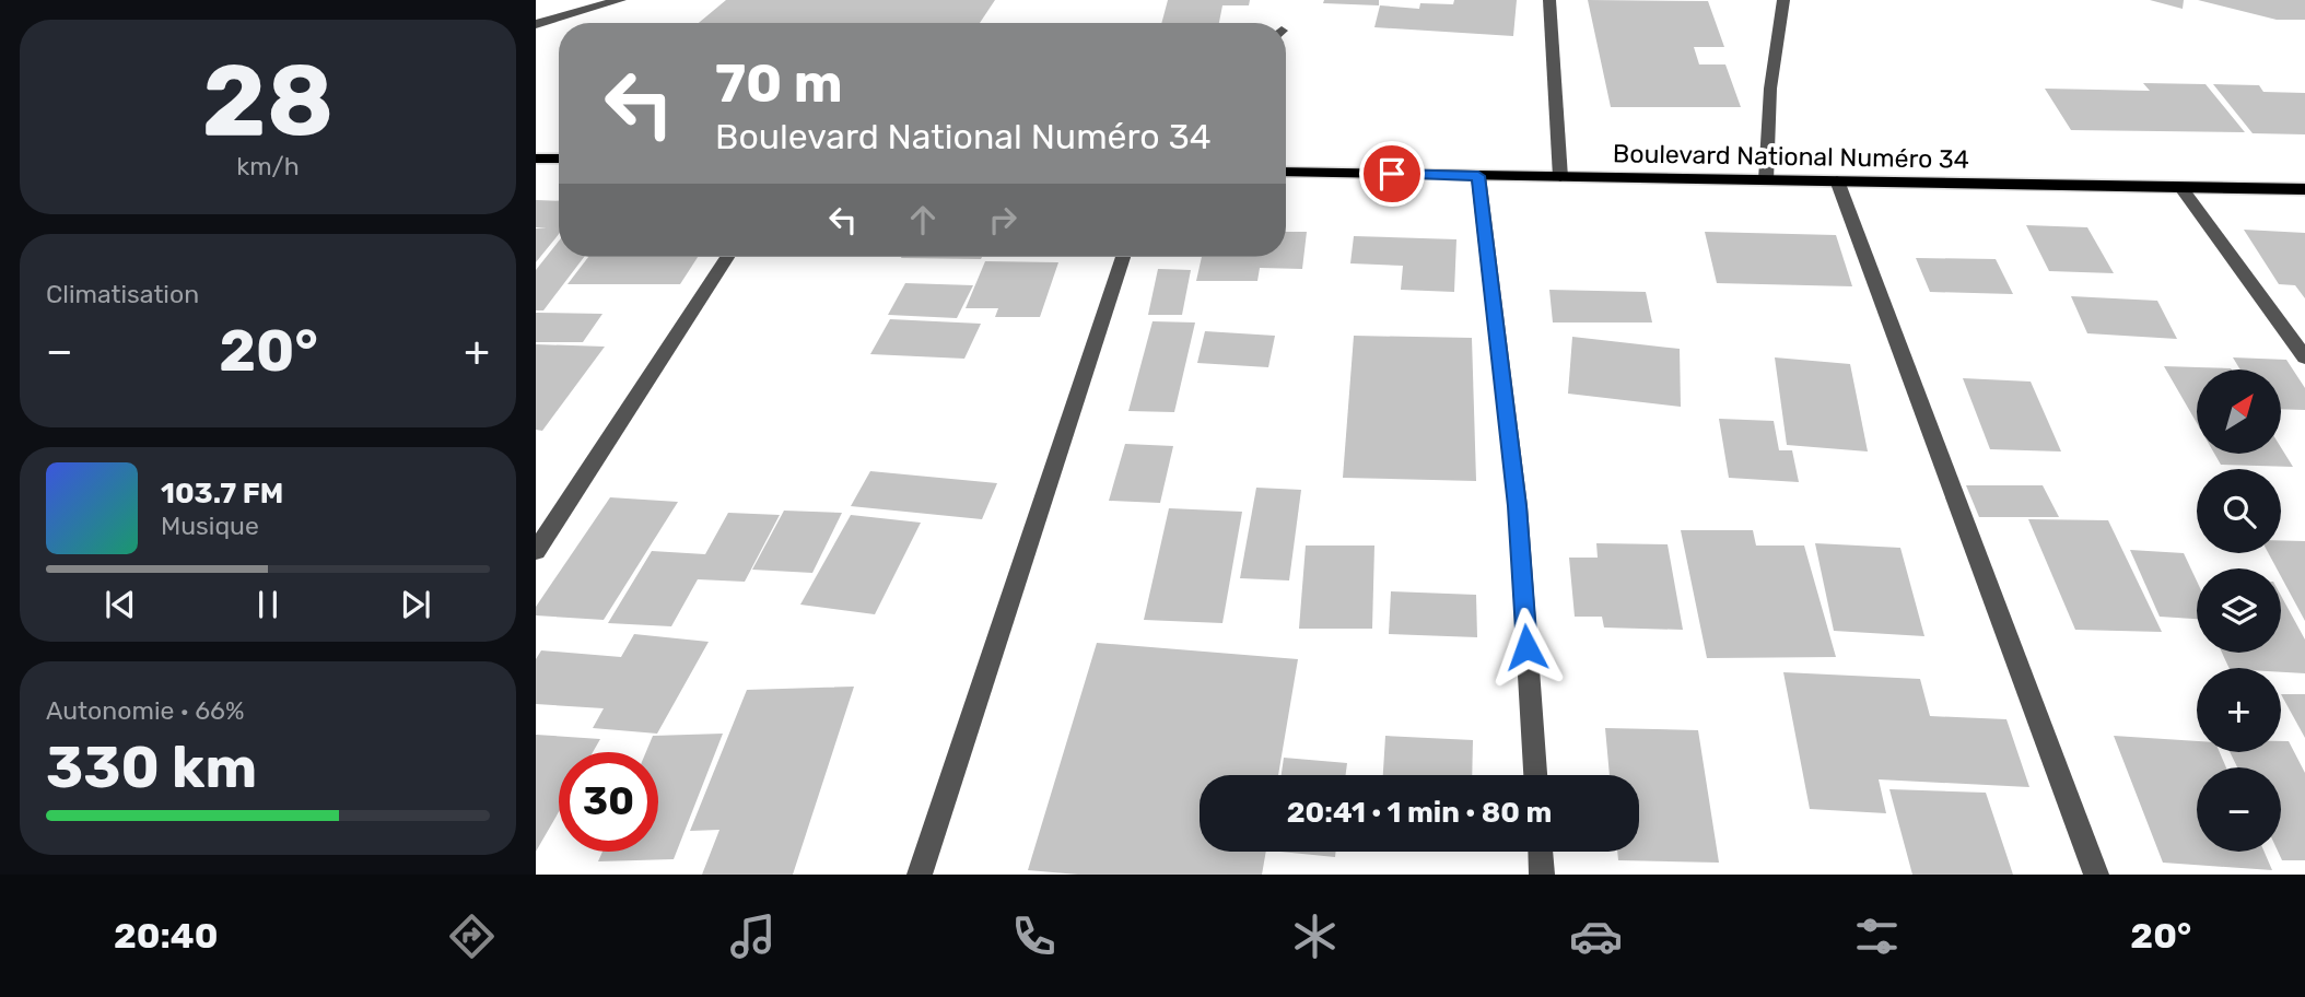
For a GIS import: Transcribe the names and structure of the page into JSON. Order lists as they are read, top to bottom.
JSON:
{
  "streets": {
    "main road": ["Boulevard National Numéro 34"]
  },
  "north": "top right",
  "page": {
    "tile": [
      ["28", "km/h"],
      "Climatisation",
      ["Autonomie · 66%", "330 km"]
    ],
    "turn": ["70 m", "Boulevard National Numéro 34"],
    "heat": ["−", "20°", "+"],
    "map_buttons": ["+", "−"],
    "song": ["103.7 FM", "Musique"],
    "limit": "30",
    "trip": "20:41 · 1 min · 80 m",
    "tabs": ["20:40", "20°"]
  }
}
